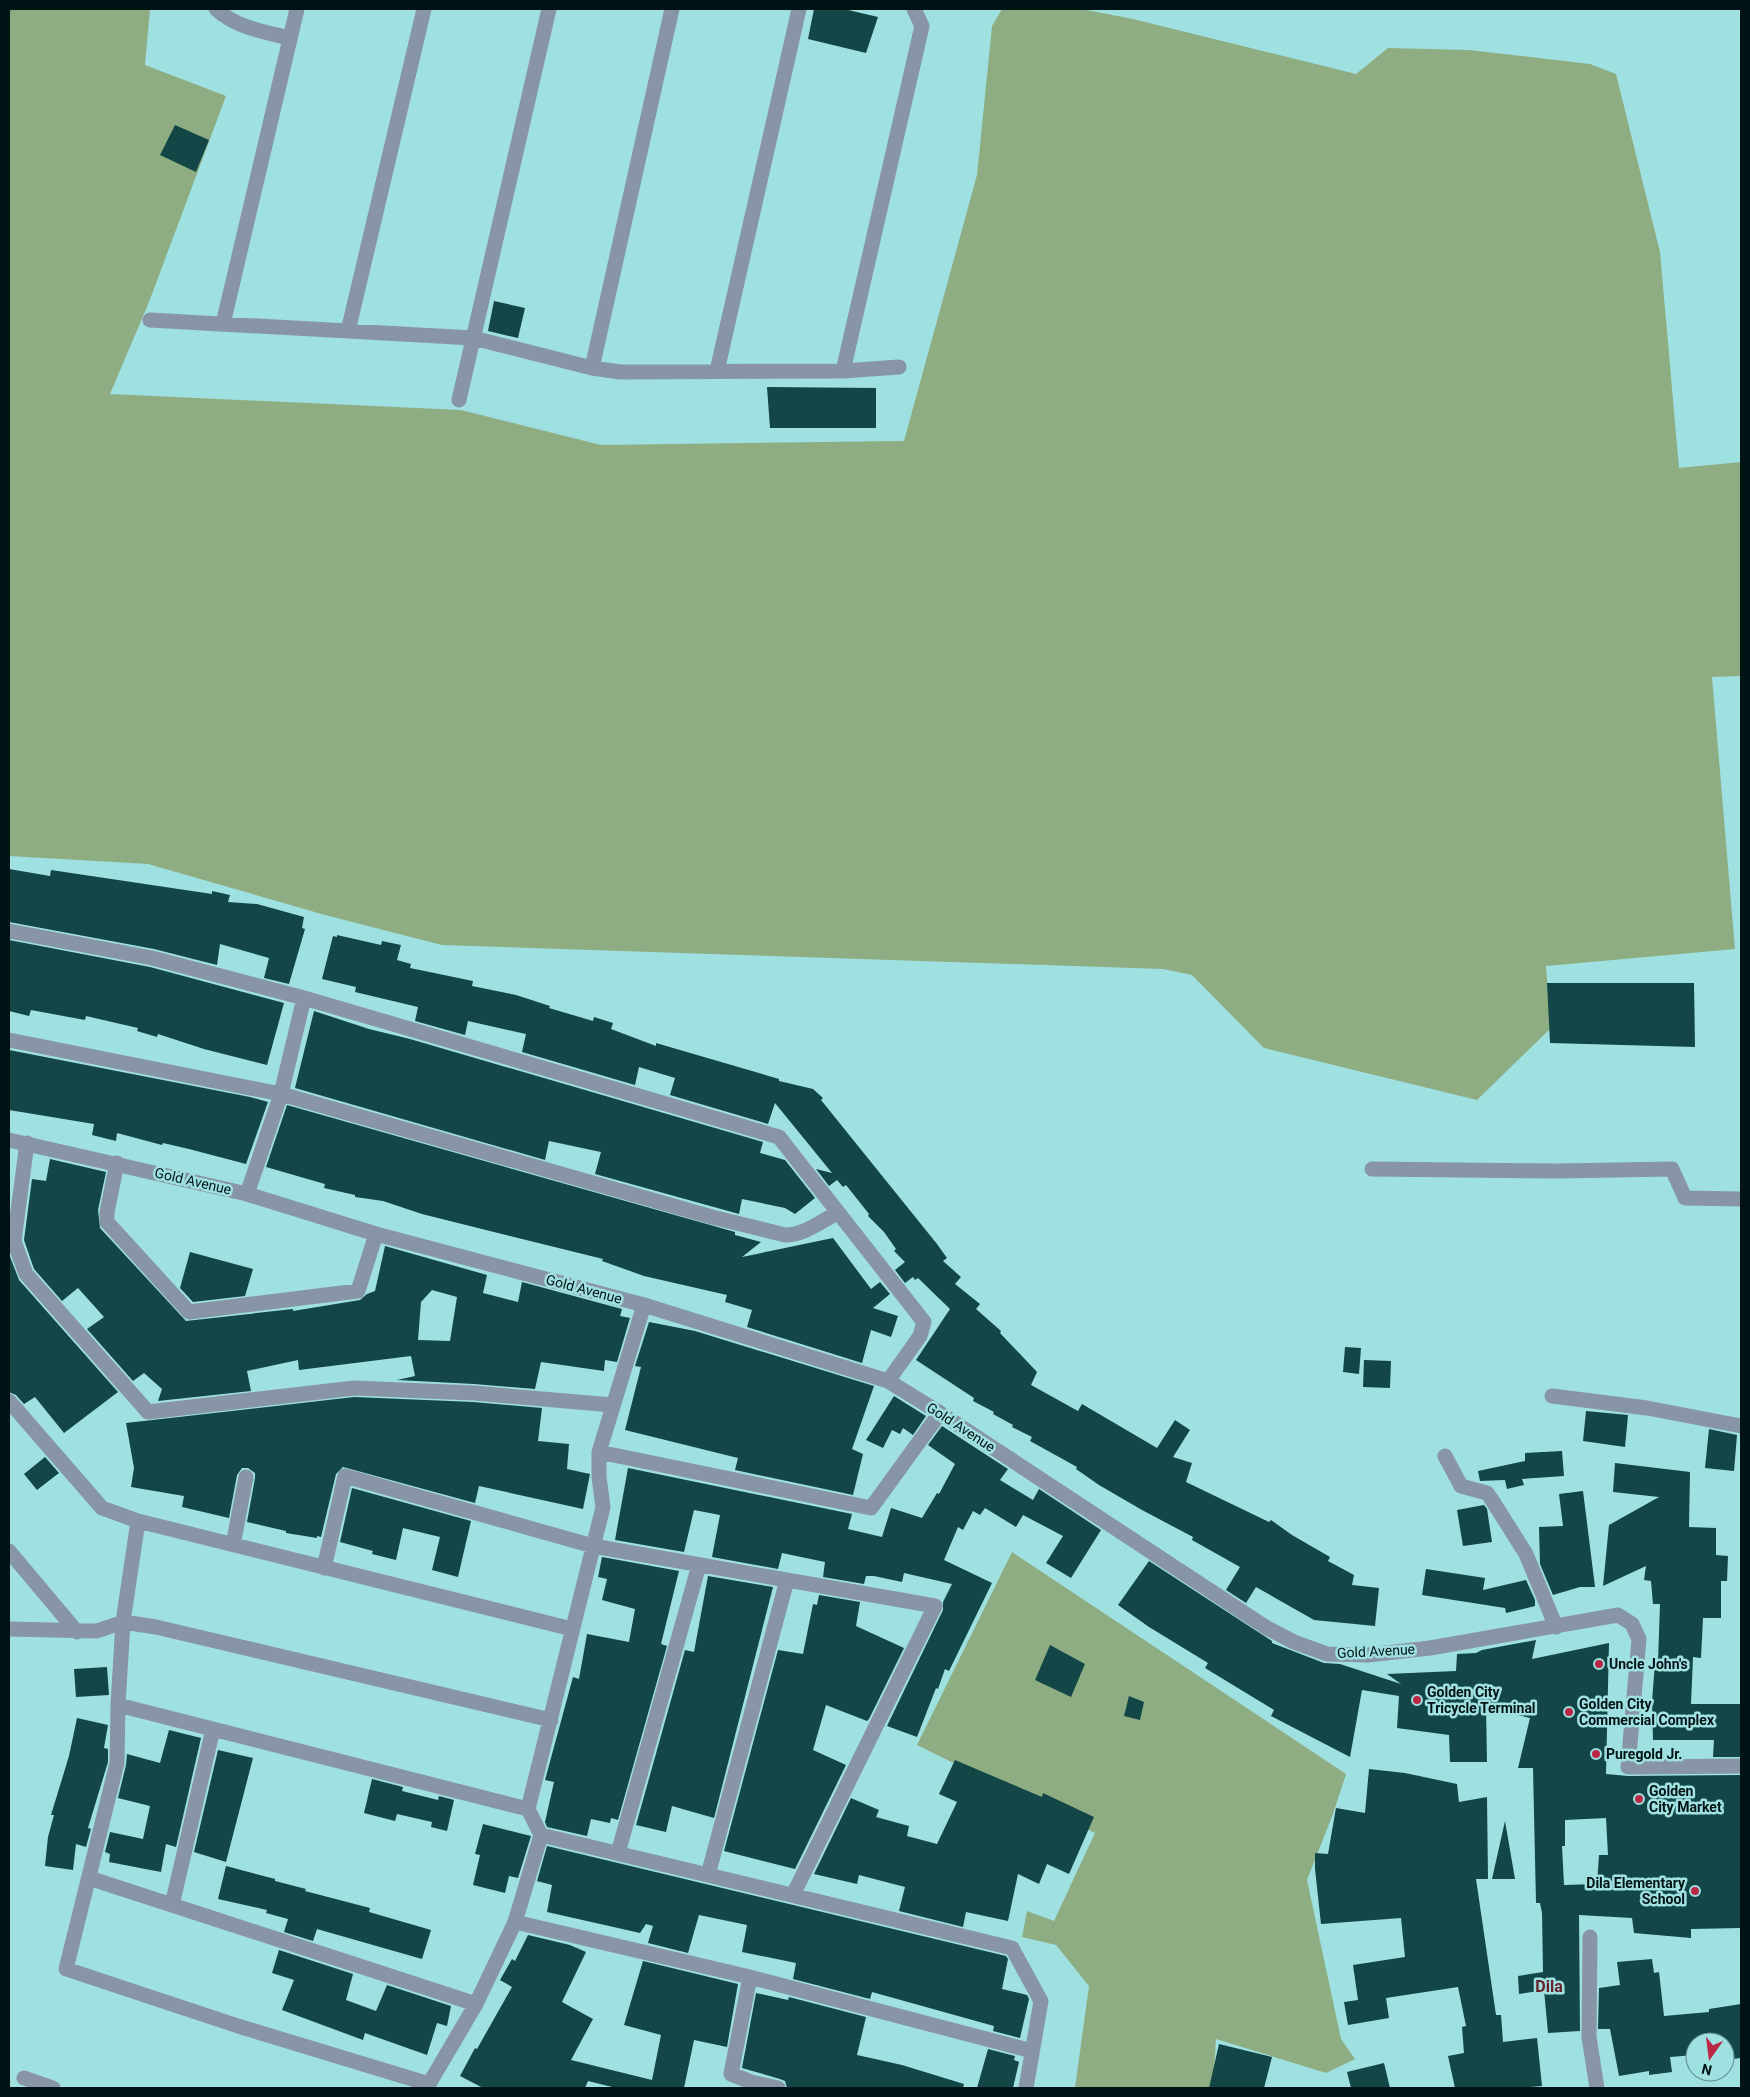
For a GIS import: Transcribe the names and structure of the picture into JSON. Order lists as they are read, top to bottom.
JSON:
{
  "streets": {
    "street": ["Gold Avenue"]
  },
  "districts": ["Dila"],
  "places": [
    "Uncle John's",
    "Golden City Tricycle Terminal",
    "Golden City Commercial Complex",
    "Puregold Jr.",
    "Golden City Market",
    "Dila Elementary School"
  ],
  "north": "bottom"
}
